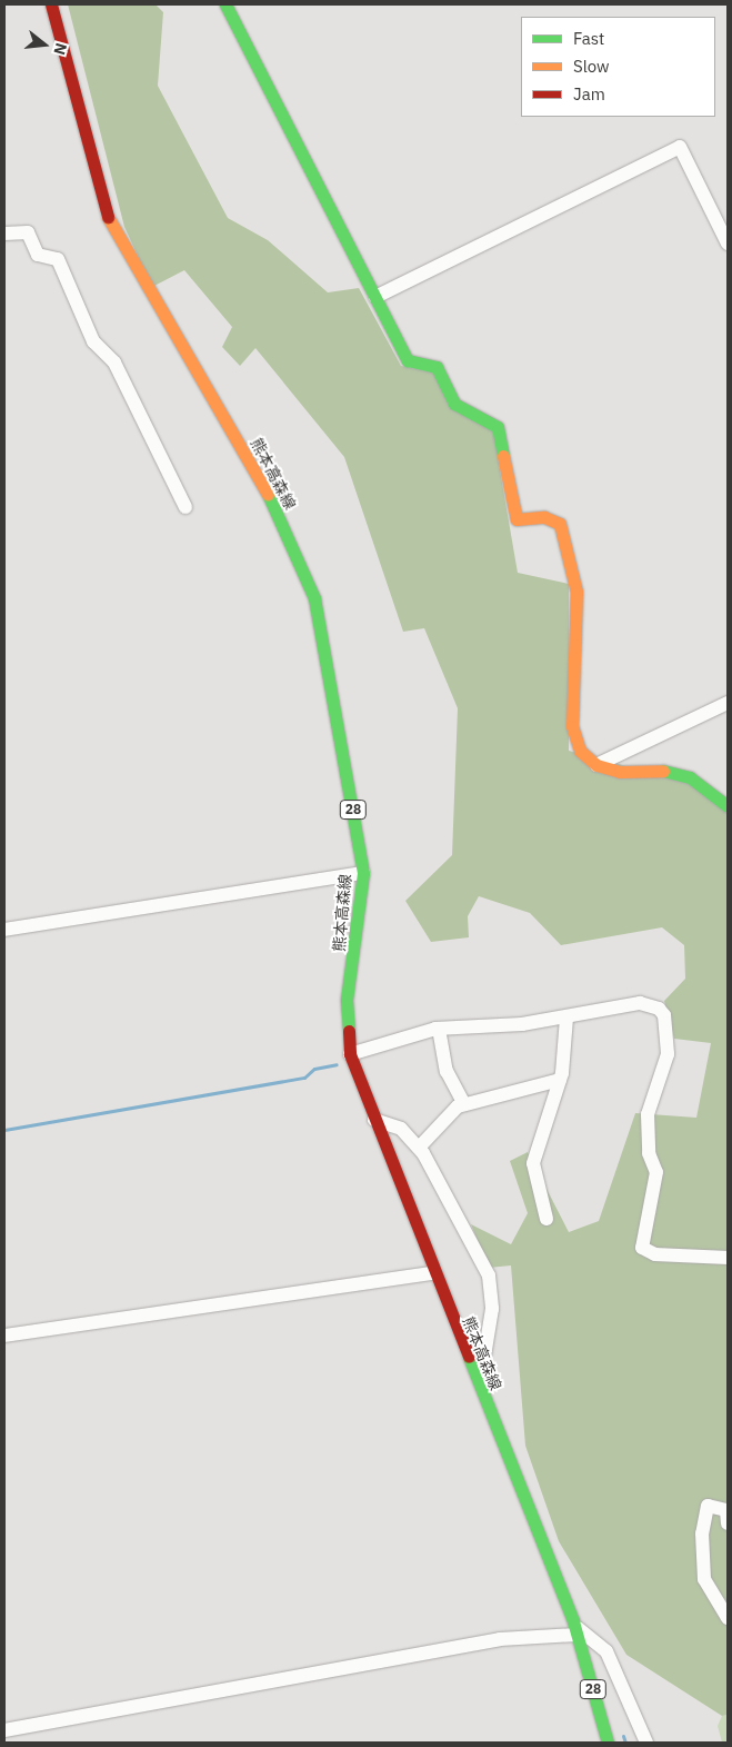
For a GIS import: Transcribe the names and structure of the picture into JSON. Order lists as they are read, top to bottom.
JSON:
{
  "streets": {
    "main road": ["熊本高森線", "28"]
  },
  "legend": ["Fast", "Slow", "Jam"],
  "north": "right"
}
